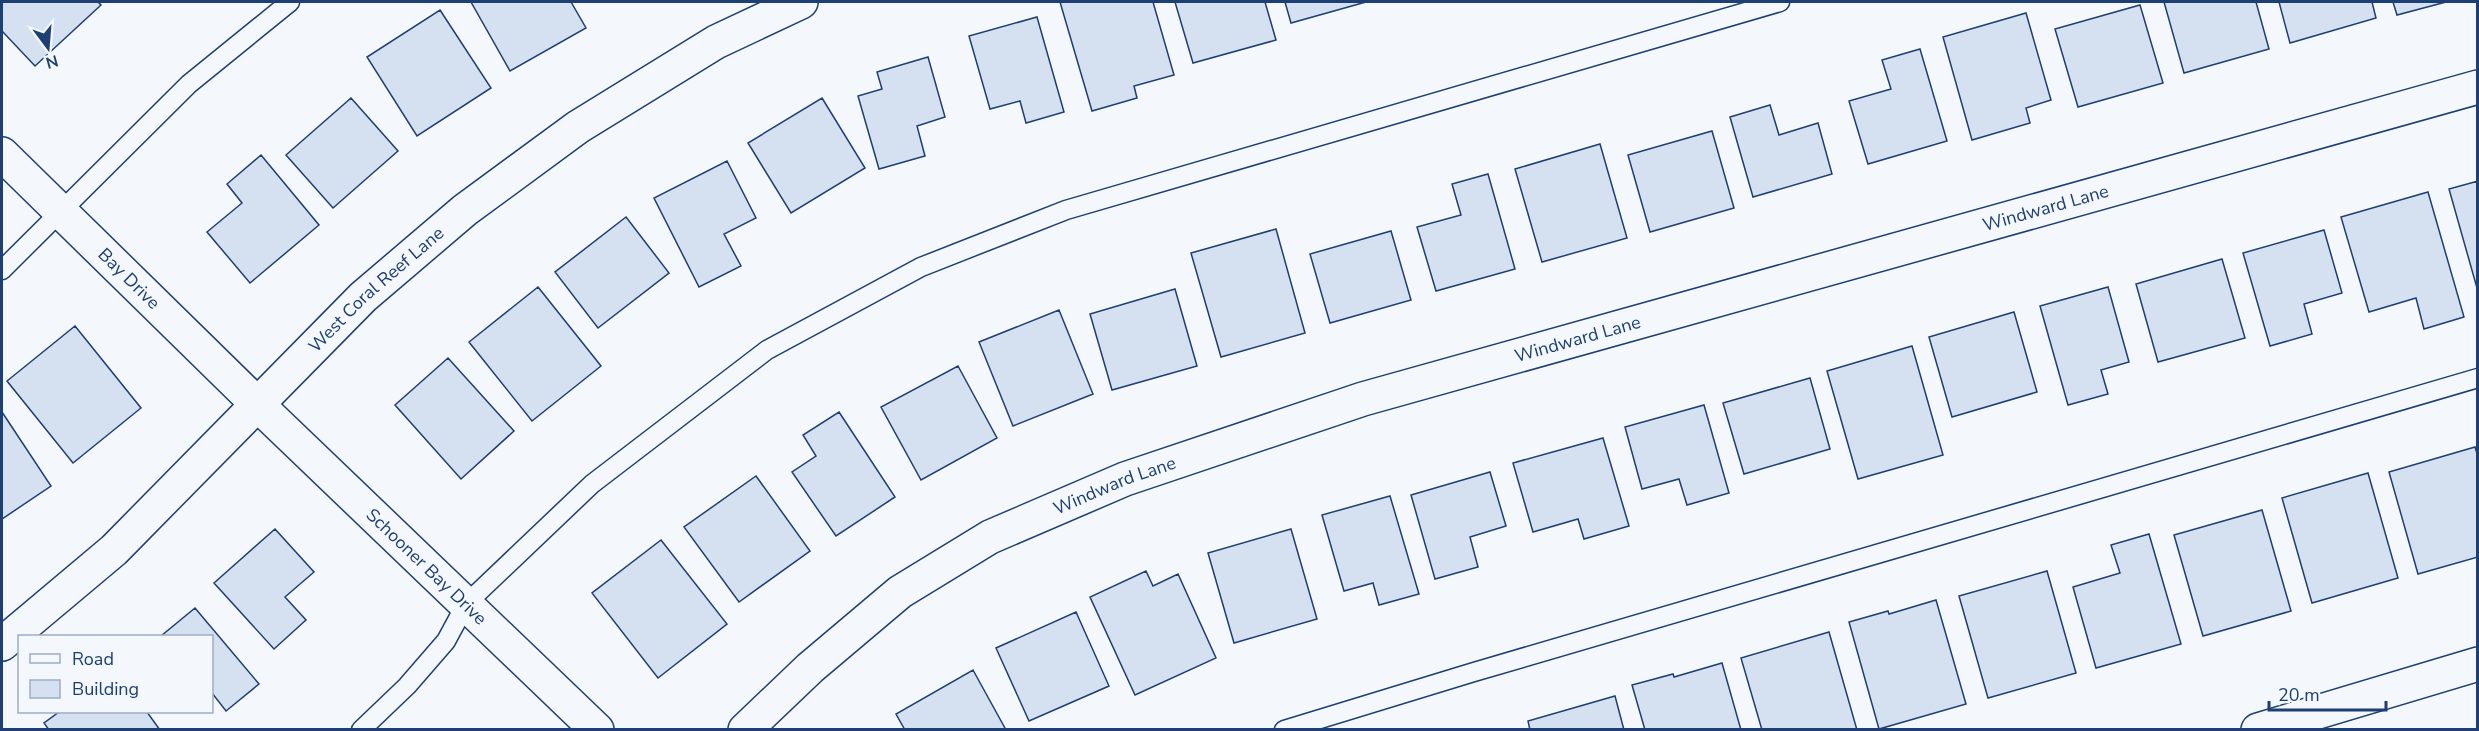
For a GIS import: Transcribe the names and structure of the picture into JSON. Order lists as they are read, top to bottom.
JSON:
{
  "streets": {
    "street": [
      "Windward Lane",
      "Bay Drive",
      "West Coral Reef Lane",
      "Schooner Bay Drive"
    ]
  },
  "crossings": [
    ["Bay Drive", "West Coral Reef Lane"],
    ["Bay Drive", "Schooner Bay Drive"],
    ["West Coral Reef Lane", "Schooner Bay Drive"]
  ],
  "legend": ["Road", "Building"],
  "scale_bar": "20 m",
  "north": "bottom"
}
